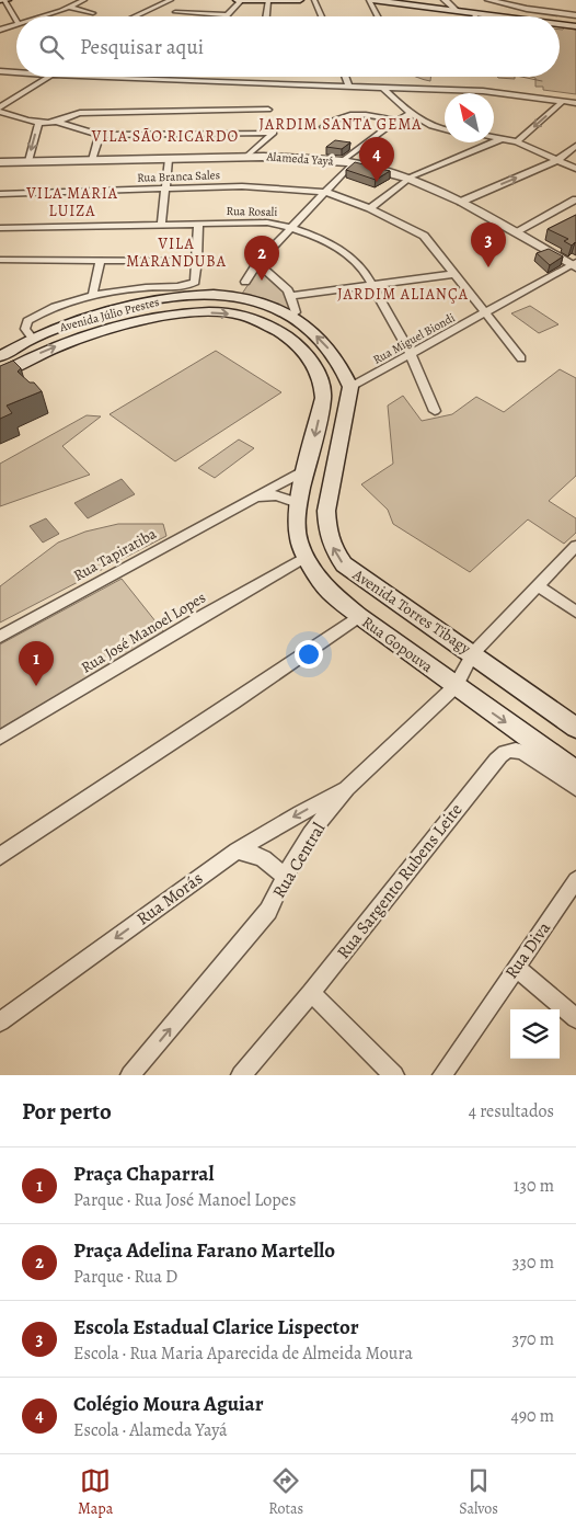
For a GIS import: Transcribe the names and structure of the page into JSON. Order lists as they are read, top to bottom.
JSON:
{
  "streets": {
    "main road": ["Avenida Júlio Prestes", "Avenida Torres Tibagy", "Rua Gopouva"],
    "street": [
      "Alameda Yayá",
      "Rua Branca Sales",
      "Rua Rosali",
      "Rua Miguel Biondi",
      "Rua Tapiratiba",
      "Rua José Manoel Lopes",
      "Rua Central",
      "Rua Sargento Rubens Leite",
      "Rua Morás",
      "Rua Diva"
    ]
  },
  "crossings": [
    ["Alameda Yayá", "Rua Miguel Biondi"],
    ["Rua Branca Sales", "Rua Miguel Biondi"],
    ["Rua Rosali", "Rua Miguel Biondi"],
    ["Avenida Júlio Prestes", "Rua Miguel Biondi"],
    ["Avenida Júlio Prestes", "Rua Tapiratiba"],
    ["Avenida Júlio Prestes", "Avenida Torres Tibagy"],
    ["Avenida Júlio Prestes", "Rua Gopouva"],
    ["Rua Miguel Biondi", "Avenida Torres Tibagy"],
    ["Rua Tapiratiba", "Rua Gopouva"],
    ["Avenida Torres Tibagy", "Rua Central"],
    ["Rua José Manoel Lopes", "Rua Gopouva"],
    ["Rua Gopouva", "Rua Central"],
    ["Rua Central", "Rua Morás"]
  ],
  "one_way": ["Avenida Torres Tibagy", "Rua Central", "Rua Morás"],
  "districts": [
    "JARDIM SANTA GEMA",
    "VILA SÃO RICARDO",
    "VILA MARIA LUIZA",
    "VILA MARANDUBA",
    "JARDIM ALIANÇA"
  ],
  "north": "top left",
  "page": {
    "search": "Pesquisar aqui",
    "pins": [
      "4",
      "3",
      "2",
      "1"
    ],
    "heading": ["Por perto", "4 resultados"],
    "list": [
      {
        "mark": "1",
        "name": "Praça Chaparral",
        "note": "Parque · Rua José Manoel Lopes",
        "value": "130 m"
      },
      {
        "mark": "2",
        "name": "Praça Adelina Farano Martello",
        "note": "Parque · Rua D",
        "value": "330 m"
      },
      {
        "mark": "3",
        "name": "Escola Estadual Clarice Lispector",
        "note": "Escola · Rua Maria Aparecida de Almeida Moura",
        "value": "370 m"
      },
      {
        "mark": "4",
        "name": "Colégio Moura Aguiar",
        "note": "Escola · Alameda Yayá",
        "value": "490 m"
      }
    ],
    "nav": ["Mapa", "Rotas", "Salvos"]
  }
}
